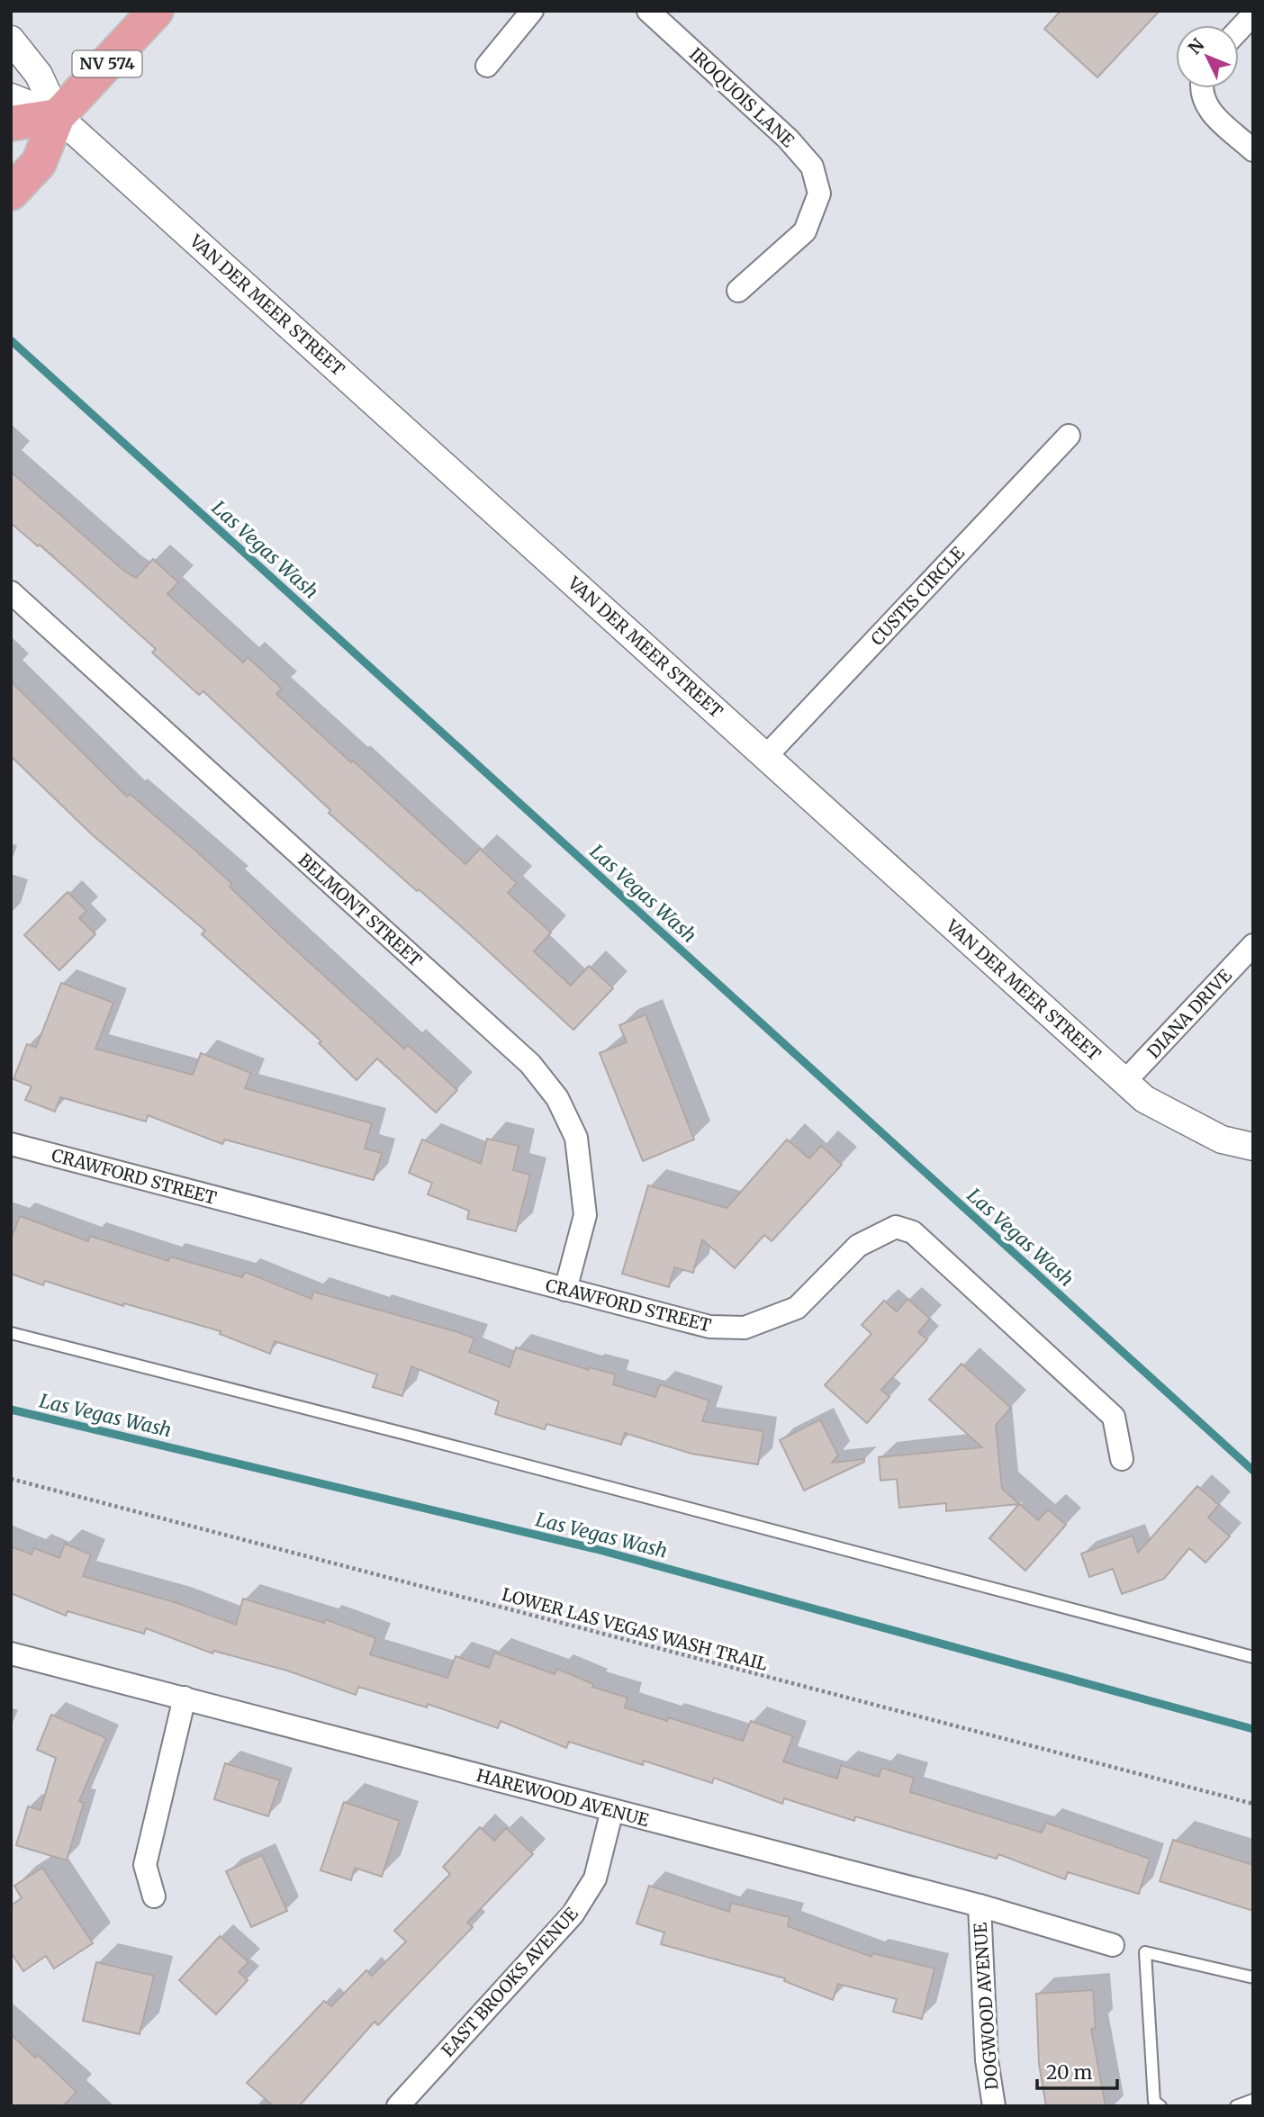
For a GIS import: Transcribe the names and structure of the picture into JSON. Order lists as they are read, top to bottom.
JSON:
{
  "streets": {
    "main road": ["NV 574"],
    "street": [
      "IROQUOIS LANE",
      "VAN DER MEER STREET",
      "CUSTIS CIRCLE",
      "BELMONT STREET",
      "DIANA DRIVE",
      "CRAWFORD STREET",
      "HAREWOOD AVENUE",
      "EAST BROOKS AVENUE",
      "DOGWOOD AVENUE"
    ],
    "path": ["LOWER LAS VEGAS WASH TRAIL"]
  },
  "crossings": [
    ["NV 574", "VAN DER MEER STREET"],
    ["VAN DER MEER STREET", "CUSTIS CIRCLE"],
    ["VAN DER MEER STREET", "DIANA DRIVE"],
    ["BELMONT STREET", "CRAWFORD STREET"],
    ["HAREWOOD AVENUE", "EAST BROOKS AVENUE"],
    ["HAREWOOD AVENUE", "DOGWOOD AVENUE"]
  ],
  "water": ["Las Vegas Wash"],
  "scale_bar": "20 m",
  "north": "top left"
}
